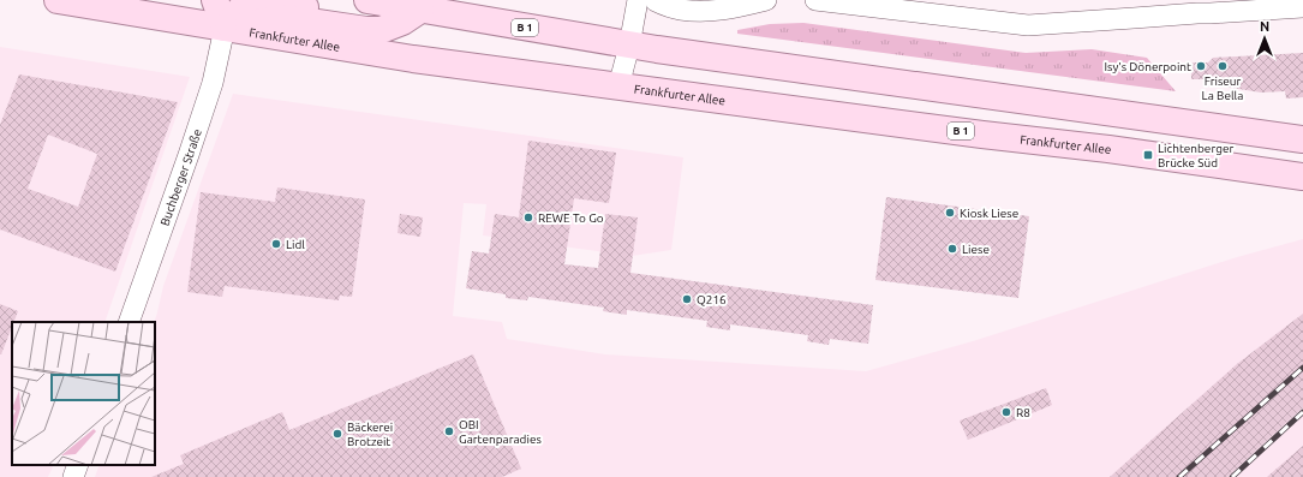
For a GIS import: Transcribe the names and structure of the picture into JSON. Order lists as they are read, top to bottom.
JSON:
{
  "streets": {
    "main road": ["B 1", "Frankfurter Allee"],
    "street": ["Buchberger Straße"]
  },
  "crossings": [
    ["Frankfurter Allee", "Buchberger Straße"]
  ],
  "places": {
    "other": [
      "Isy's Dönerpoint",
      "Friseur La Bella",
      "Kiosk Liese",
      "REWE To Go",
      "Lidl",
      "Liese",
      "Q216",
      "R8",
      "OBI Gartenparadies",
      "Bäckerei Brotzeit"
    ],
    "transit": ["Lichtenberger Brücke Süd"]
  },
  "north": "top"
}
